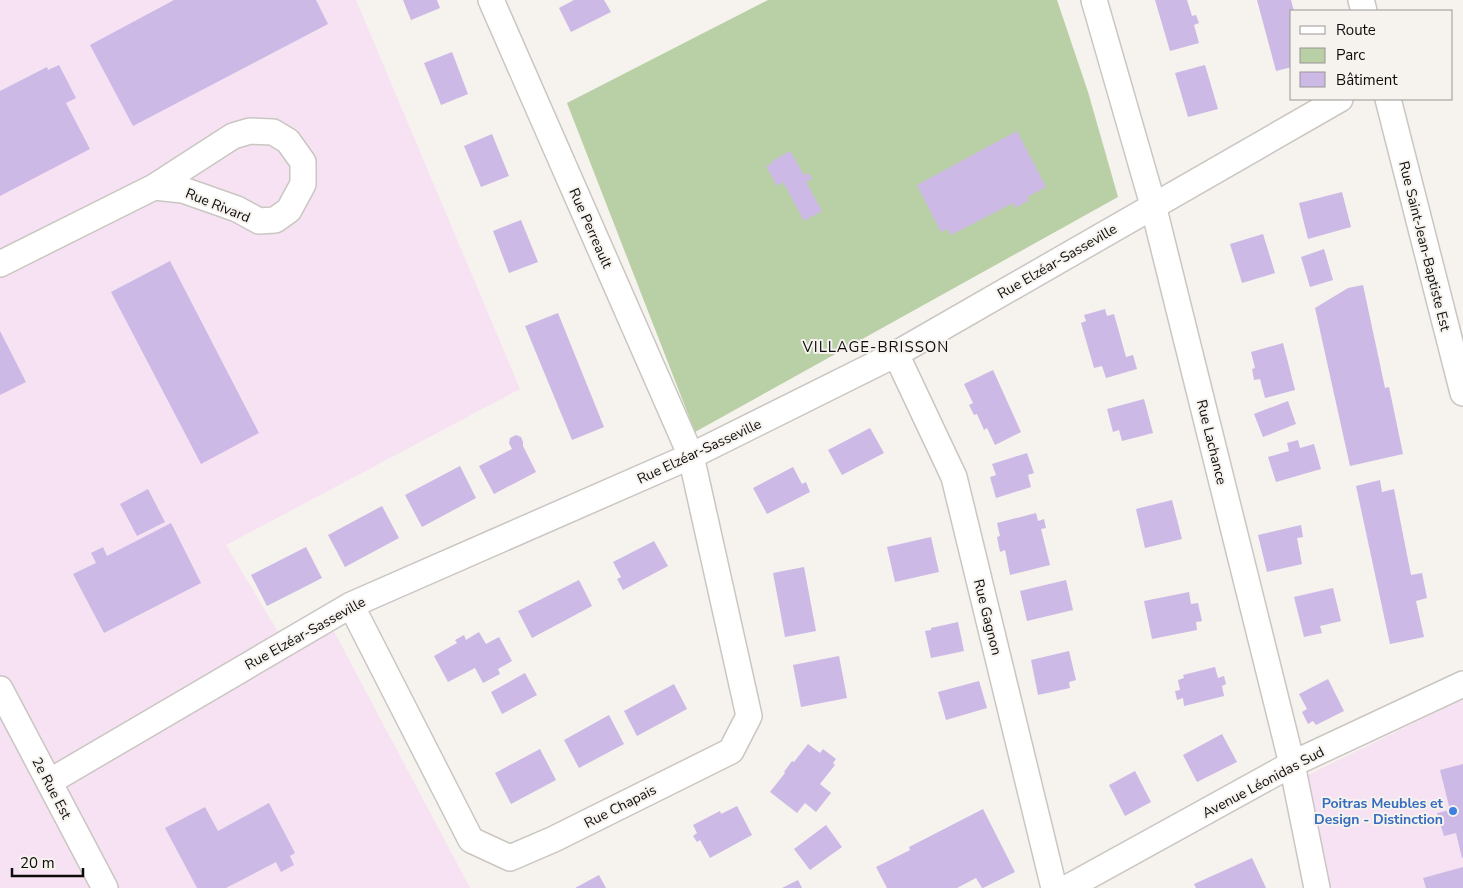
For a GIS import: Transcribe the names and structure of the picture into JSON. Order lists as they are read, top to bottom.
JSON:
{
  "streets": {
    "street": [
      "Rue Rivard",
      "Rue Perreault",
      "Rue Saint-Jean-Baptiste Est",
      "Rue Elzéar-Sasseville",
      "Rue Lachance",
      "Rue Gagnon",
      "Avenue Léonidas Sud",
      "2e Rue Est",
      "Rue Chapais"
    ]
  },
  "crossings": [
    ["Rue Perreault", "Rue Elzéar-Sasseville"],
    ["Rue Perreault", "Rue Chapais"],
    ["Rue Elzéar-Sasseville", "Rue Lachance"],
    ["Rue Elzéar-Sasseville", "Rue Gagnon"],
    ["Rue Elzéar-Sasseville", "2e Rue Est"],
    ["Rue Elzéar-Sasseville", "Rue Chapais"],
    ["Rue Lachance", "Avenue Léonidas Sud"]
  ],
  "districts": ["VILLAGE-BRISSON"],
  "places": ["Poitras Meubles et Design - Distinction"],
  "legend": ["Route", "Parc", "Bâtiment"],
  "scale_bar": "20 m"
}
